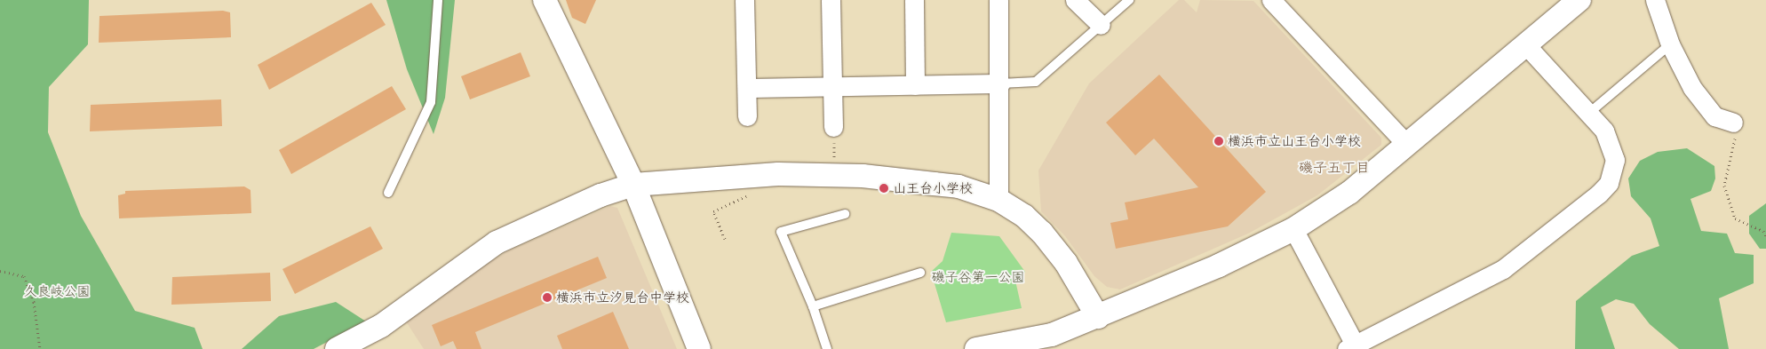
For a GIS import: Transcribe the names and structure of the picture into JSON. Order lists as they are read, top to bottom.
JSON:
{
  "districts": ["磯子五丁目"],
  "parks": ["磯子谷第一公園", "久良岐公園"],
  "places": ["横浜市立山王台小学校", "山王台小学校", "横浜市立汐見台中学校"]
}
